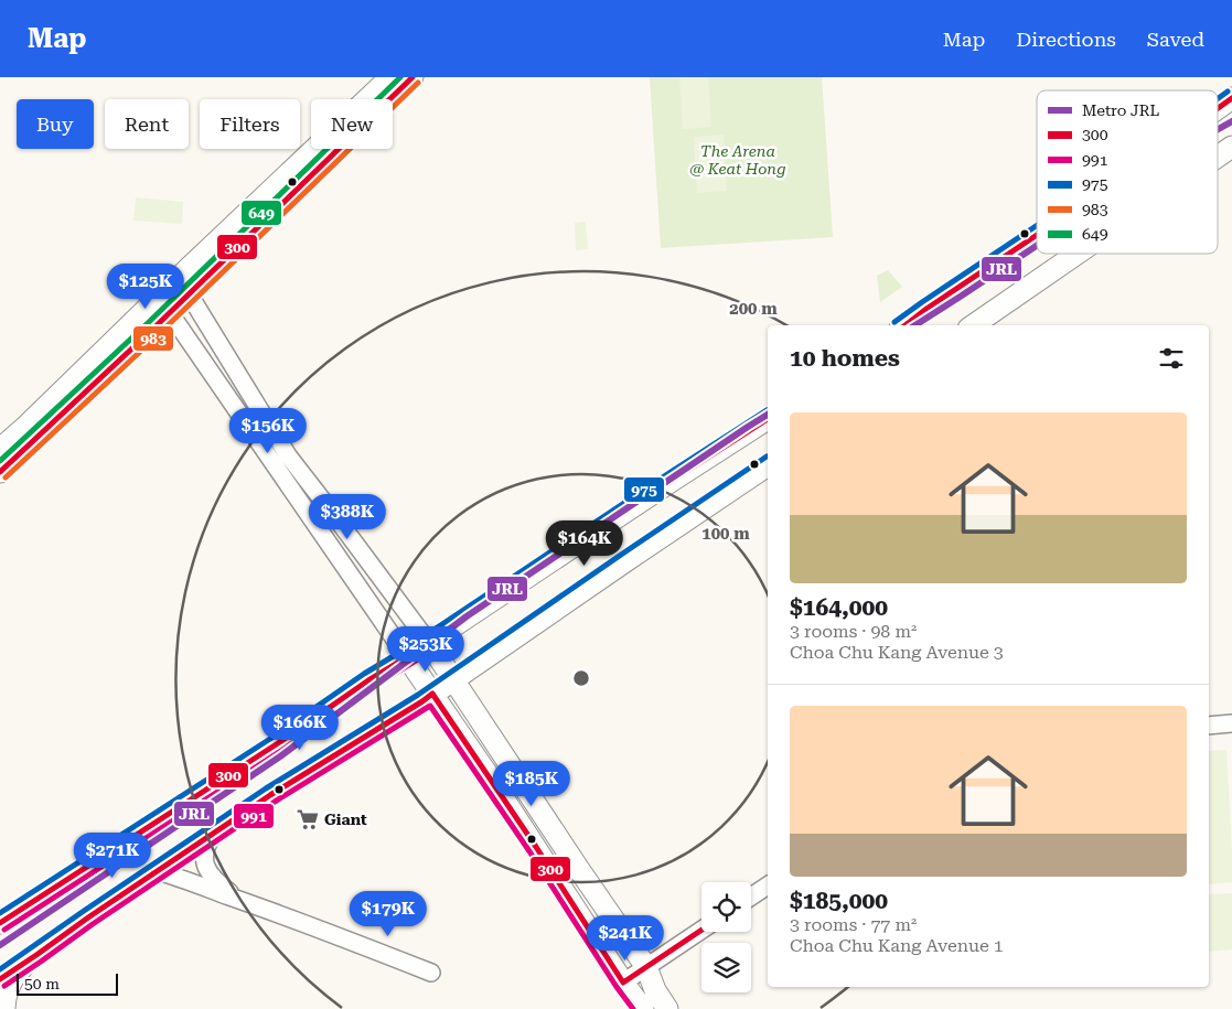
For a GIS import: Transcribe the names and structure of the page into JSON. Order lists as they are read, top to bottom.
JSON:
{
  "parks": ["The Arena @ Keat Hong"],
  "places": {
    "supermarket": ["Giant"]
  },
  "lines": [
    "transit line 300",
    "transit line 649",
    "transit line 983",
    "transit line 975",
    "metro line JRL",
    "transit line 991"
  ],
  "legend": [
    "Metro JRL",
    "300",
    "991",
    "975",
    "983",
    "649"
  ],
  "scale_bar": "50 m",
  "page": {
    "header": "Map",
    "nav": ["Map", "Directions", "Saved"],
    "chip": [
      "Buy",
      "Rent",
      "Filters",
      "New"
    ],
    "price": [
      "$125K",
      "$156K",
      "$388K",
      "$164K",
      "$253K",
      "$166K",
      "$185K",
      "$271K",
      "$179K",
      "$241K"
    ],
    "heading": "10 homes",
    "list": [
      {
        "name": "$164,000",
        "note": "3 rooms · 98 m² · Choa Chu Kang Avenue 3"
      },
      {
        "name": "$185,000",
        "note": "3 rooms · 77 m² · Choa Chu Kang Avenue 1"
      }
    ],
    "scale": "50 m"
  },
  "rings": ["200 m", "100 m"]
}
